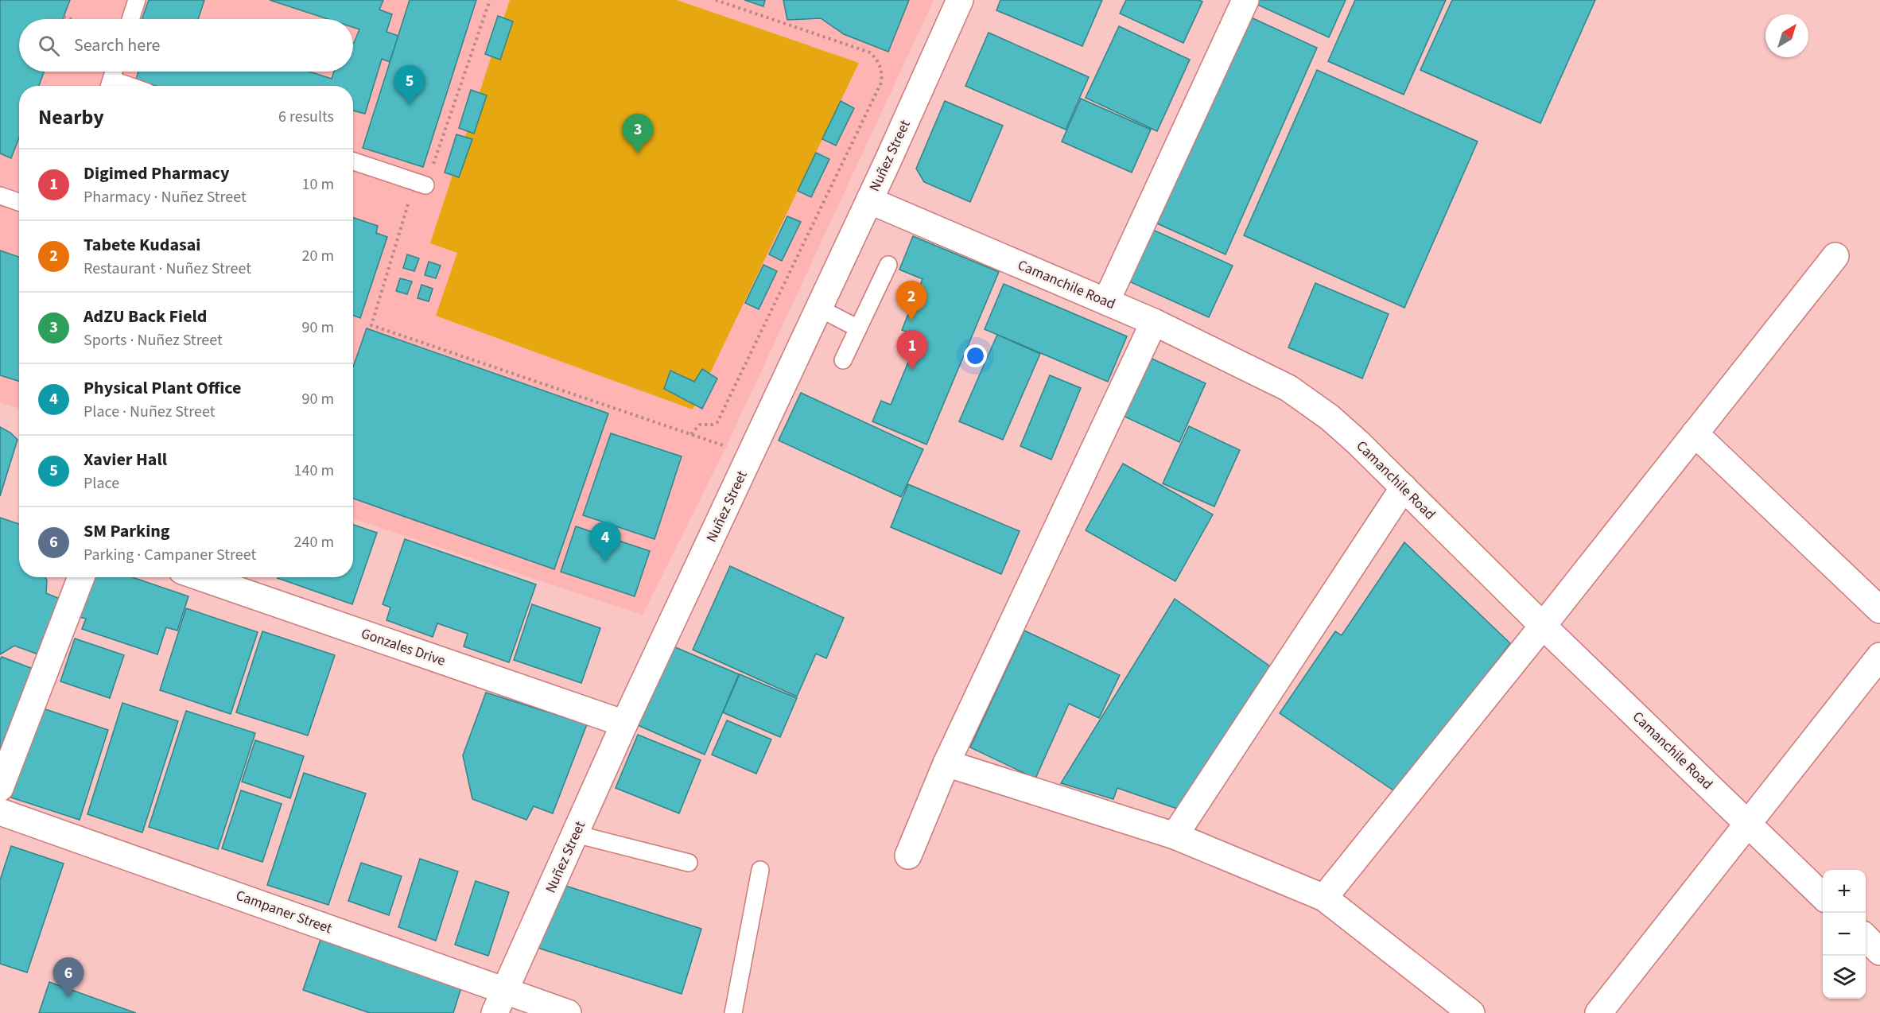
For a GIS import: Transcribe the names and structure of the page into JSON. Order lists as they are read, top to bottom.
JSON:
{
  "streets": {
    "street": [
      "Nuñez Street",
      "Camanchile Road",
      "Gonzales Drive",
      "Campaner Street"
    ]
  },
  "crossings": [
    ["Nuñez Street", "Camanchile Road"],
    ["Nuñez Street", "Gonzales Drive"],
    ["Nuñez Street", "Campaner Street"]
  ],
  "north": "top right",
  "page": {
    "search": "Search here",
    "pins": [
      "5",
      "3",
      "2",
      "1",
      "4",
      "6"
    ],
    "heading": ["Nearby", "6 results"],
    "list": [
      {
        "mark": "1",
        "name": "Digimed Pharmacy",
        "note": "Pharmacy · Nuñez Street",
        "value": "10 m"
      },
      {
        "mark": "2",
        "name": "Tabete Kudasai",
        "note": "Restaurant · Nuñez Street",
        "value": "20 m"
      },
      {
        "mark": "3",
        "name": "AdZU Back Field",
        "note": "Sports · Nuñez Street",
        "value": "90 m"
      },
      {
        "mark": "4",
        "name": "Physical Plant Office",
        "note": "Place · Nuñez Street",
        "value": "90 m"
      },
      {
        "mark": "5",
        "name": "Xavier Hall",
        "note": "Place",
        "value": "140 m"
      },
      {
        "mark": "6",
        "name": "SM Parking",
        "note": "Parking · Campaner Street",
        "value": "240 m"
      }
    ],
    "map_buttons": ["+", "−"]
  }
}
